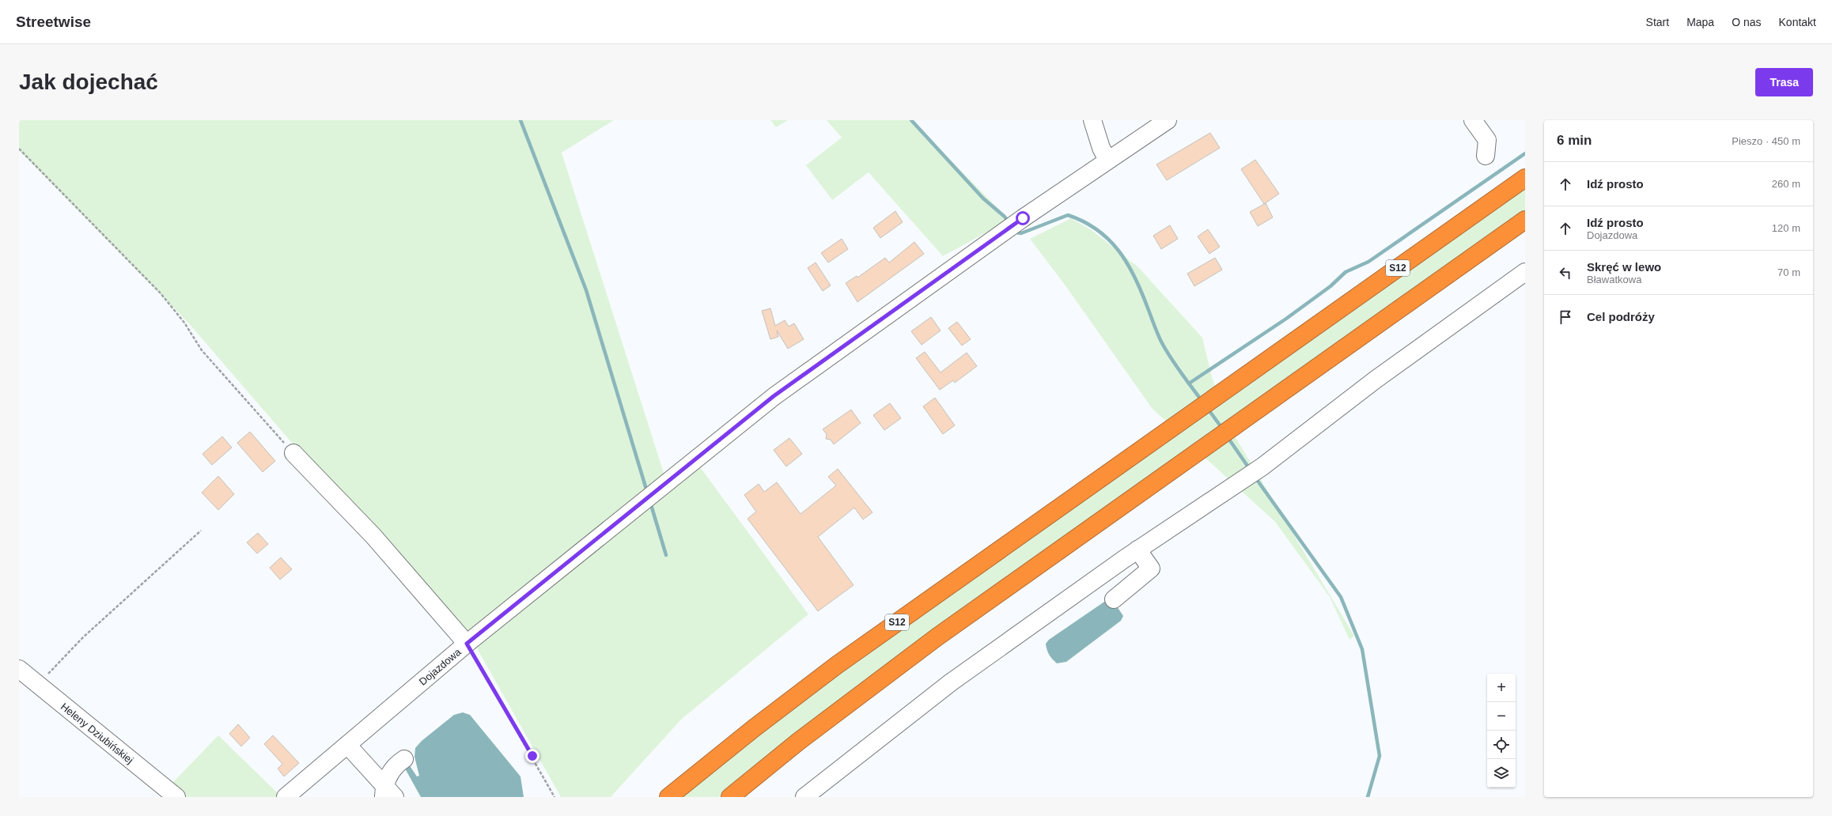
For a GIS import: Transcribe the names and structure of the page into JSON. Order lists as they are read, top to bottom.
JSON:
{
  "streets": {
    "highway": ["S12"],
    "street": ["Dojazdowa", "Heleny Dziubińskiej"]
  },
  "page": {
    "header": "Streetwise",
    "nav": [
      "Start",
      "Mapa",
      "O nas",
      "Kontakt"
    ],
    "buttons": "Trasa",
    "title": "Jak dojechać",
    "heading": ["6 min", "Pieszo · 450 m"],
    "list": [
      ["Idź prosto", "260 m"],
      ["Idź prosto", "Dojazdowa", "120 m"],
      ["Skręć w lewo", "Bławatkowa", "70 m"],
      "Cel podróży"
    ],
    "map_buttons": ["+", "−"]
  }
}
